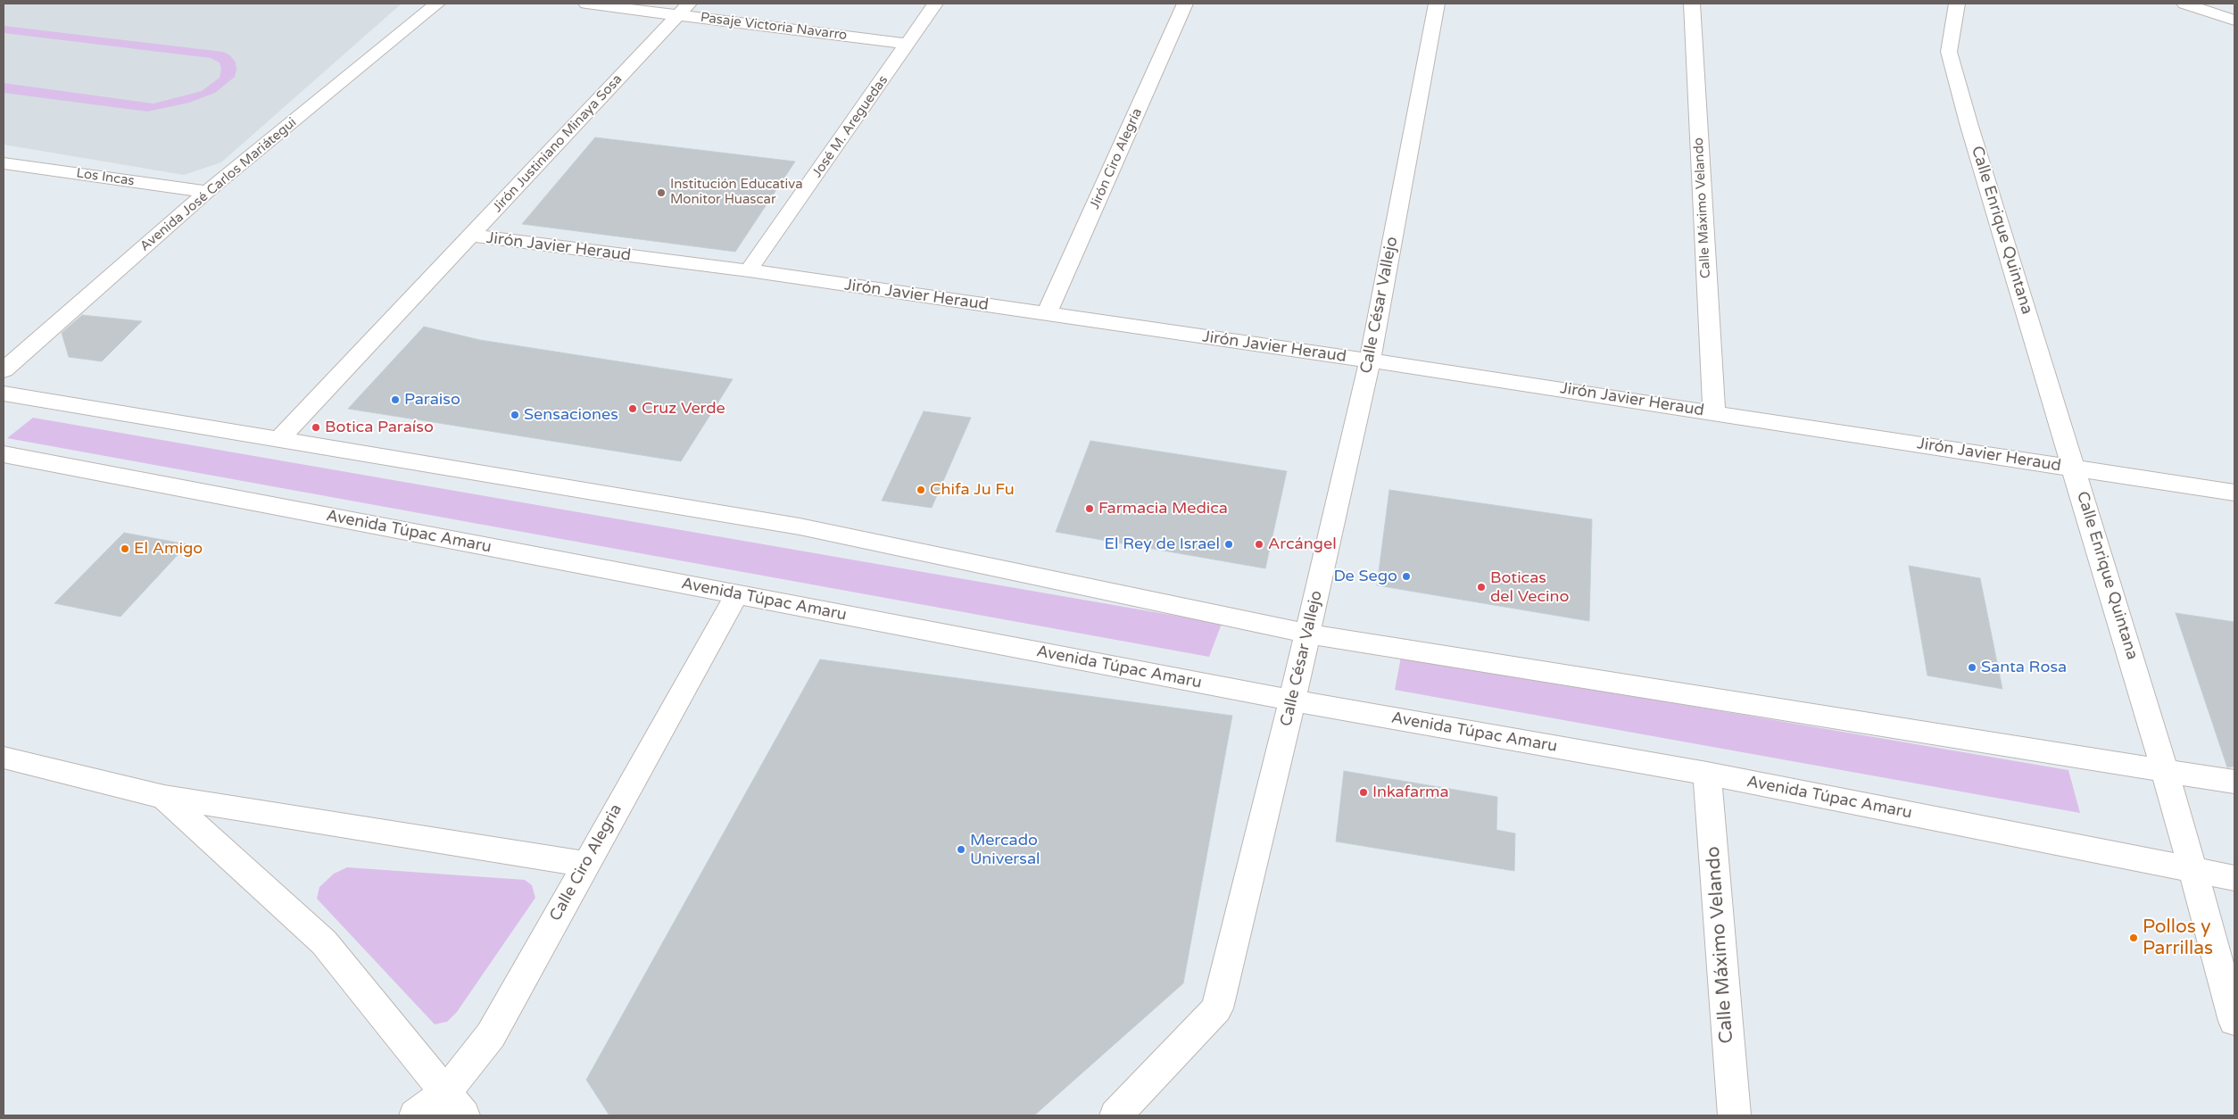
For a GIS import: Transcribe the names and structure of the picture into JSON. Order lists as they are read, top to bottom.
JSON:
{
  "streets": {
    "street": [
      "Pasaje Victoria Navarro",
      "José M. Areguedas",
      "Jirón Justiniano Minaya Sosa",
      "Jirón Ciro Alegría",
      "Los Incas",
      "Avenida José Carlos Mariátegui",
      "Calle Máximo Velando",
      "Calle Enrique Quintana",
      "Jirón Javier Heraud",
      "Calle César Vallejo",
      "Avenida Túpac Amaru",
      "Calle Ciro Alegria"
    ]
  },
  "crossings": [
    ["Pasaje Victoria Navarro", "José M. Areguedas"],
    ["Pasaje Victoria Navarro", "Jirón Justiniano Minaya Sosa"],
    ["José M. Areguedas", "Jirón Javier Heraud"],
    ["Jirón Justiniano Minaya Sosa", "Jirón Javier Heraud"],
    ["Jirón Ciro Alegría", "Jirón Javier Heraud"],
    ["Los Incas", "Avenida José Carlos Mariátegui"],
    ["Calle Máximo Velando", "Jirón Javier Heraud"],
    ["Calle Máximo Velando", "Avenida Túpac Amaru"],
    ["Calle Enrique Quintana", "Jirón Javier Heraud"],
    ["Calle Enrique Quintana", "Avenida Túpac Amaru"],
    ["Jirón Javier Heraud", "Calle César Vallejo"],
    ["Calle César Vallejo", "Avenida Túpac Amaru"],
    ["Avenida Túpac Amaru", "Calle Ciro Alegria"]
  ],
  "places": [
    "Institución Educativa Monitor Huascar",
    "Paraiso",
    "Cruz Verde",
    "Sensaciones",
    "Botica Paraíso",
    "Chifa Ju Fu",
    "Farmacia Medica",
    "El Rey de Israel",
    "Arcángel",
    "El Amigo",
    "De Sego",
    "Boticas del Vecino",
    "Santa Rosa",
    "Inkafarma",
    "Mercado Universal",
    "Pollos y Parrillas"
  ]
}
